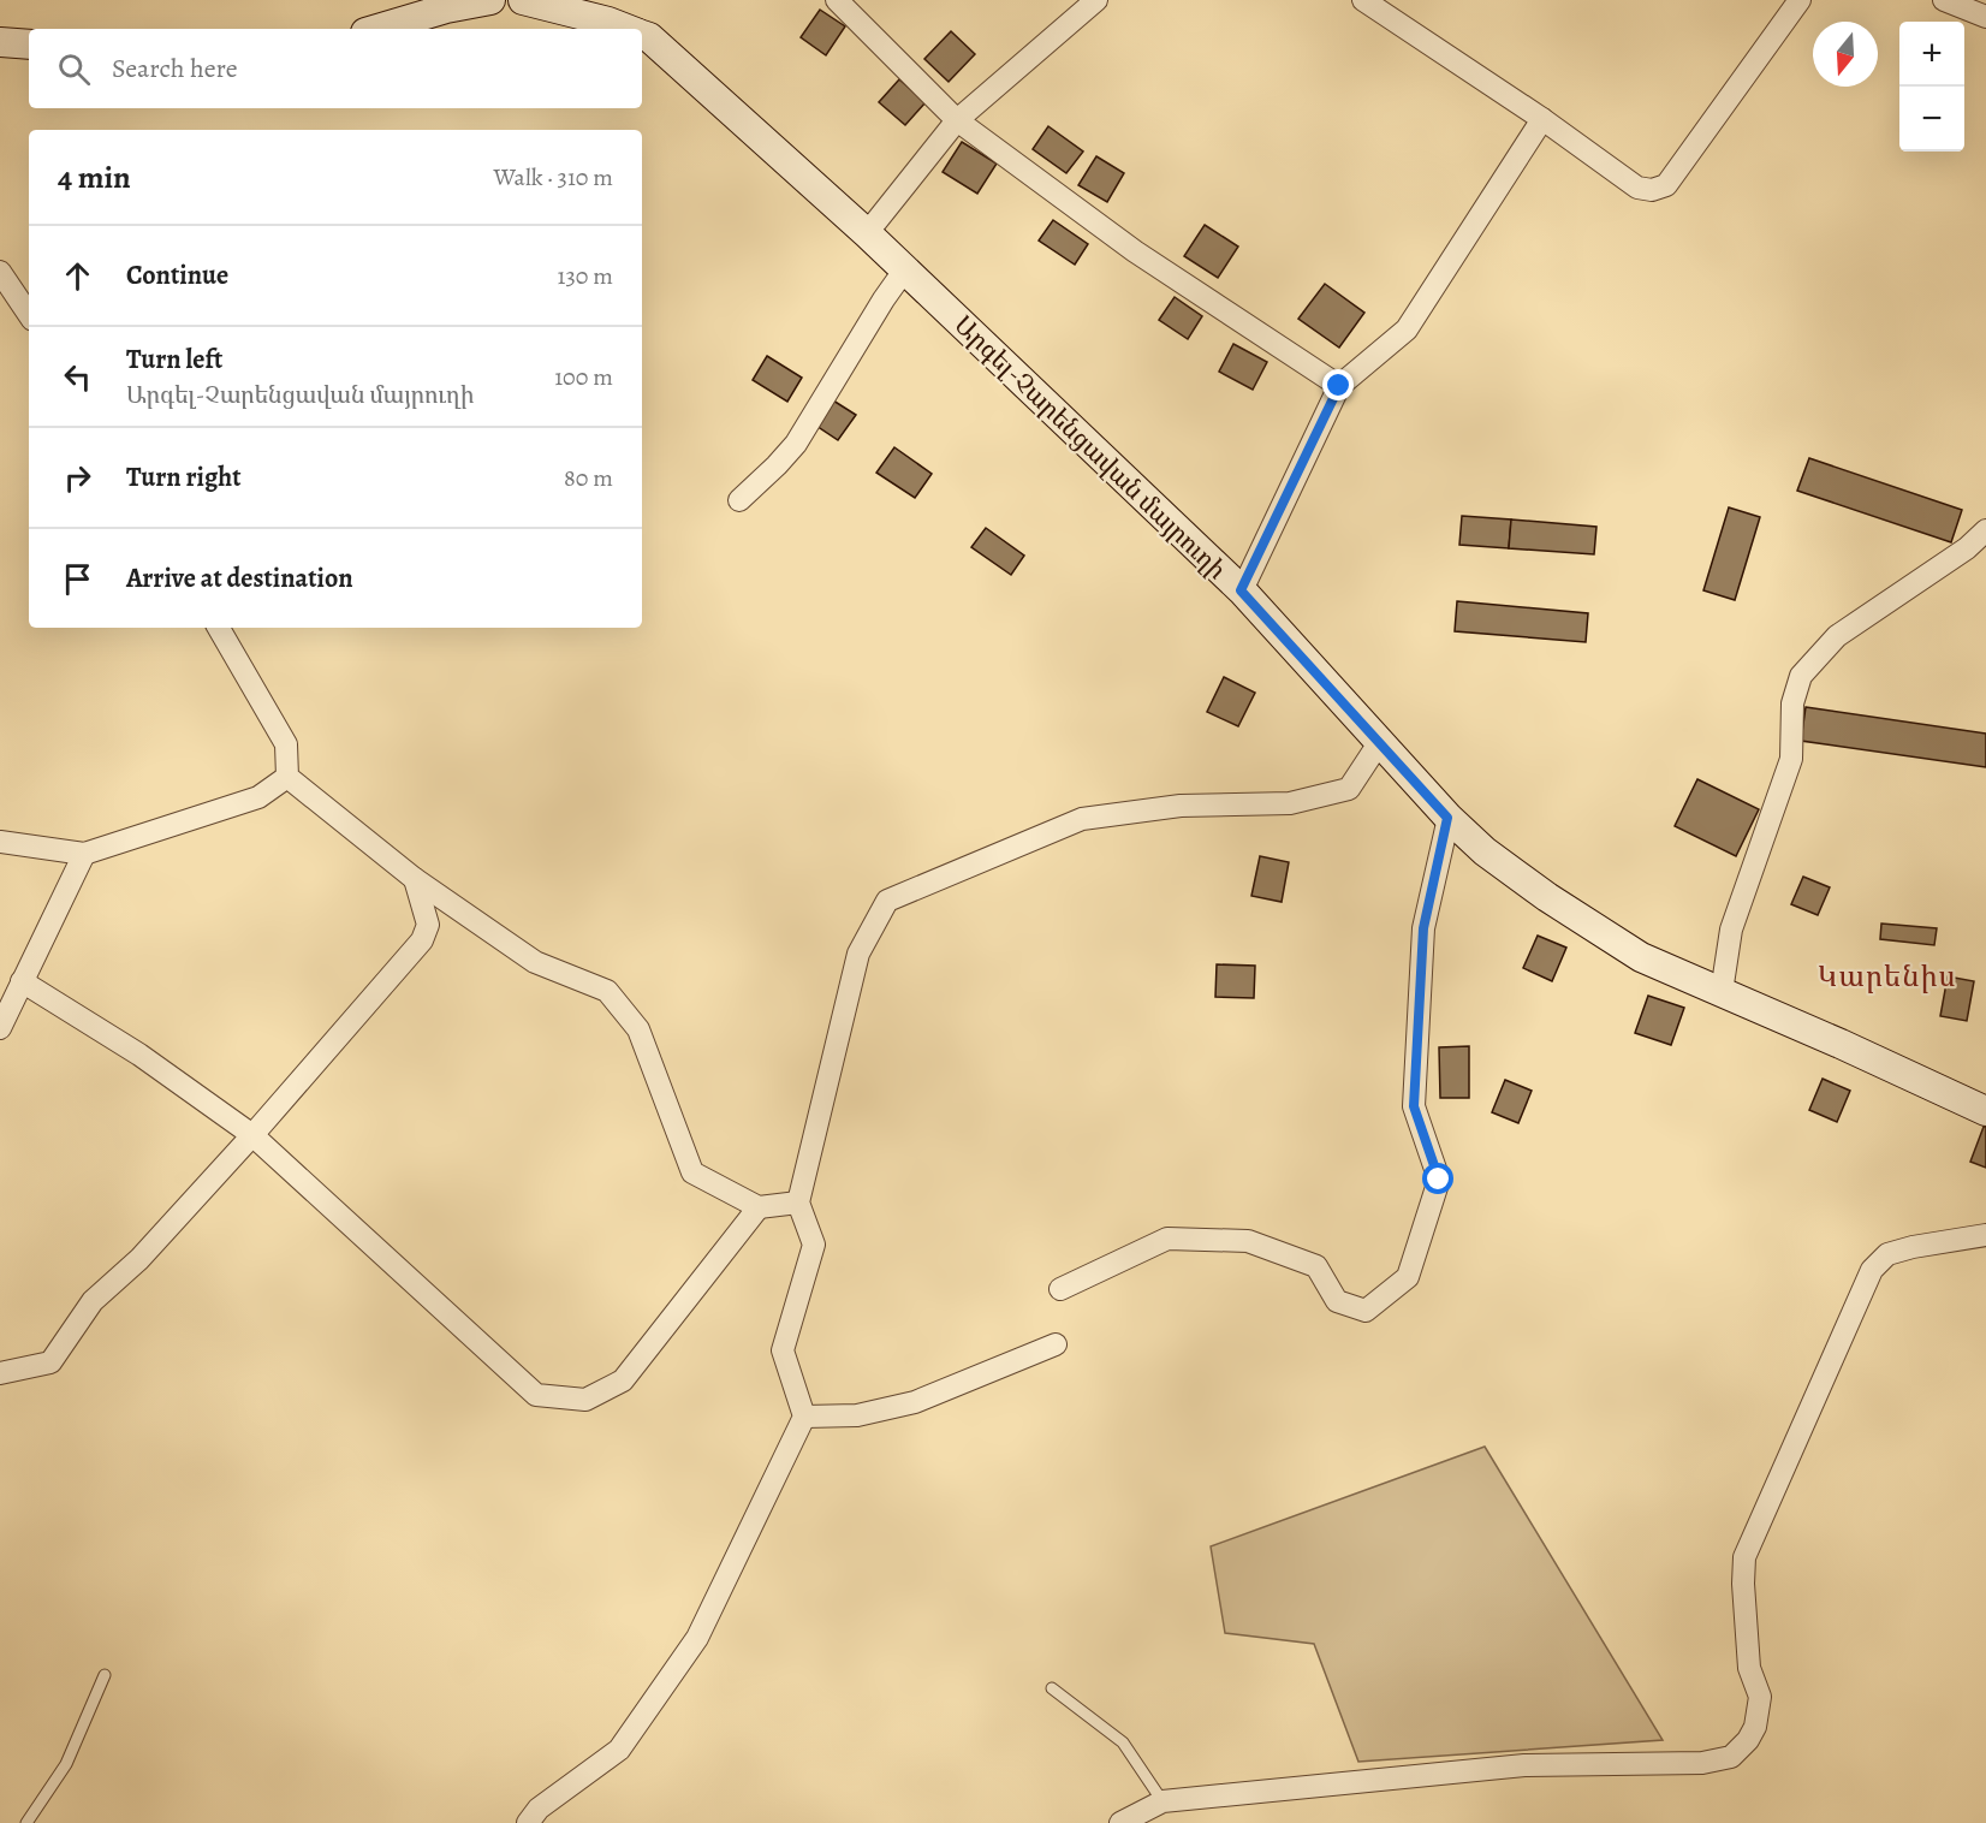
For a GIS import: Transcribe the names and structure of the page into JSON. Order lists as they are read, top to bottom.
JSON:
{
  "streets": {
    "main road": ["Արգել-Չարենցավան մայրուղի"]
  },
  "districts": ["Կարենիս"],
  "north": "bottom",
  "page": {
    "map_buttons": ["+", "−"],
    "search": "Search here",
    "heading": ["4 min", "Walk · 310 m"],
    "list": [
      ["Continue", "130 m"],
      ["Turn left", "Արգել-Չարենցավան մայրուղի", "100 m"],
      ["Turn right", "80 m"],
      "Arrive at destination"
    ]
  }
}
